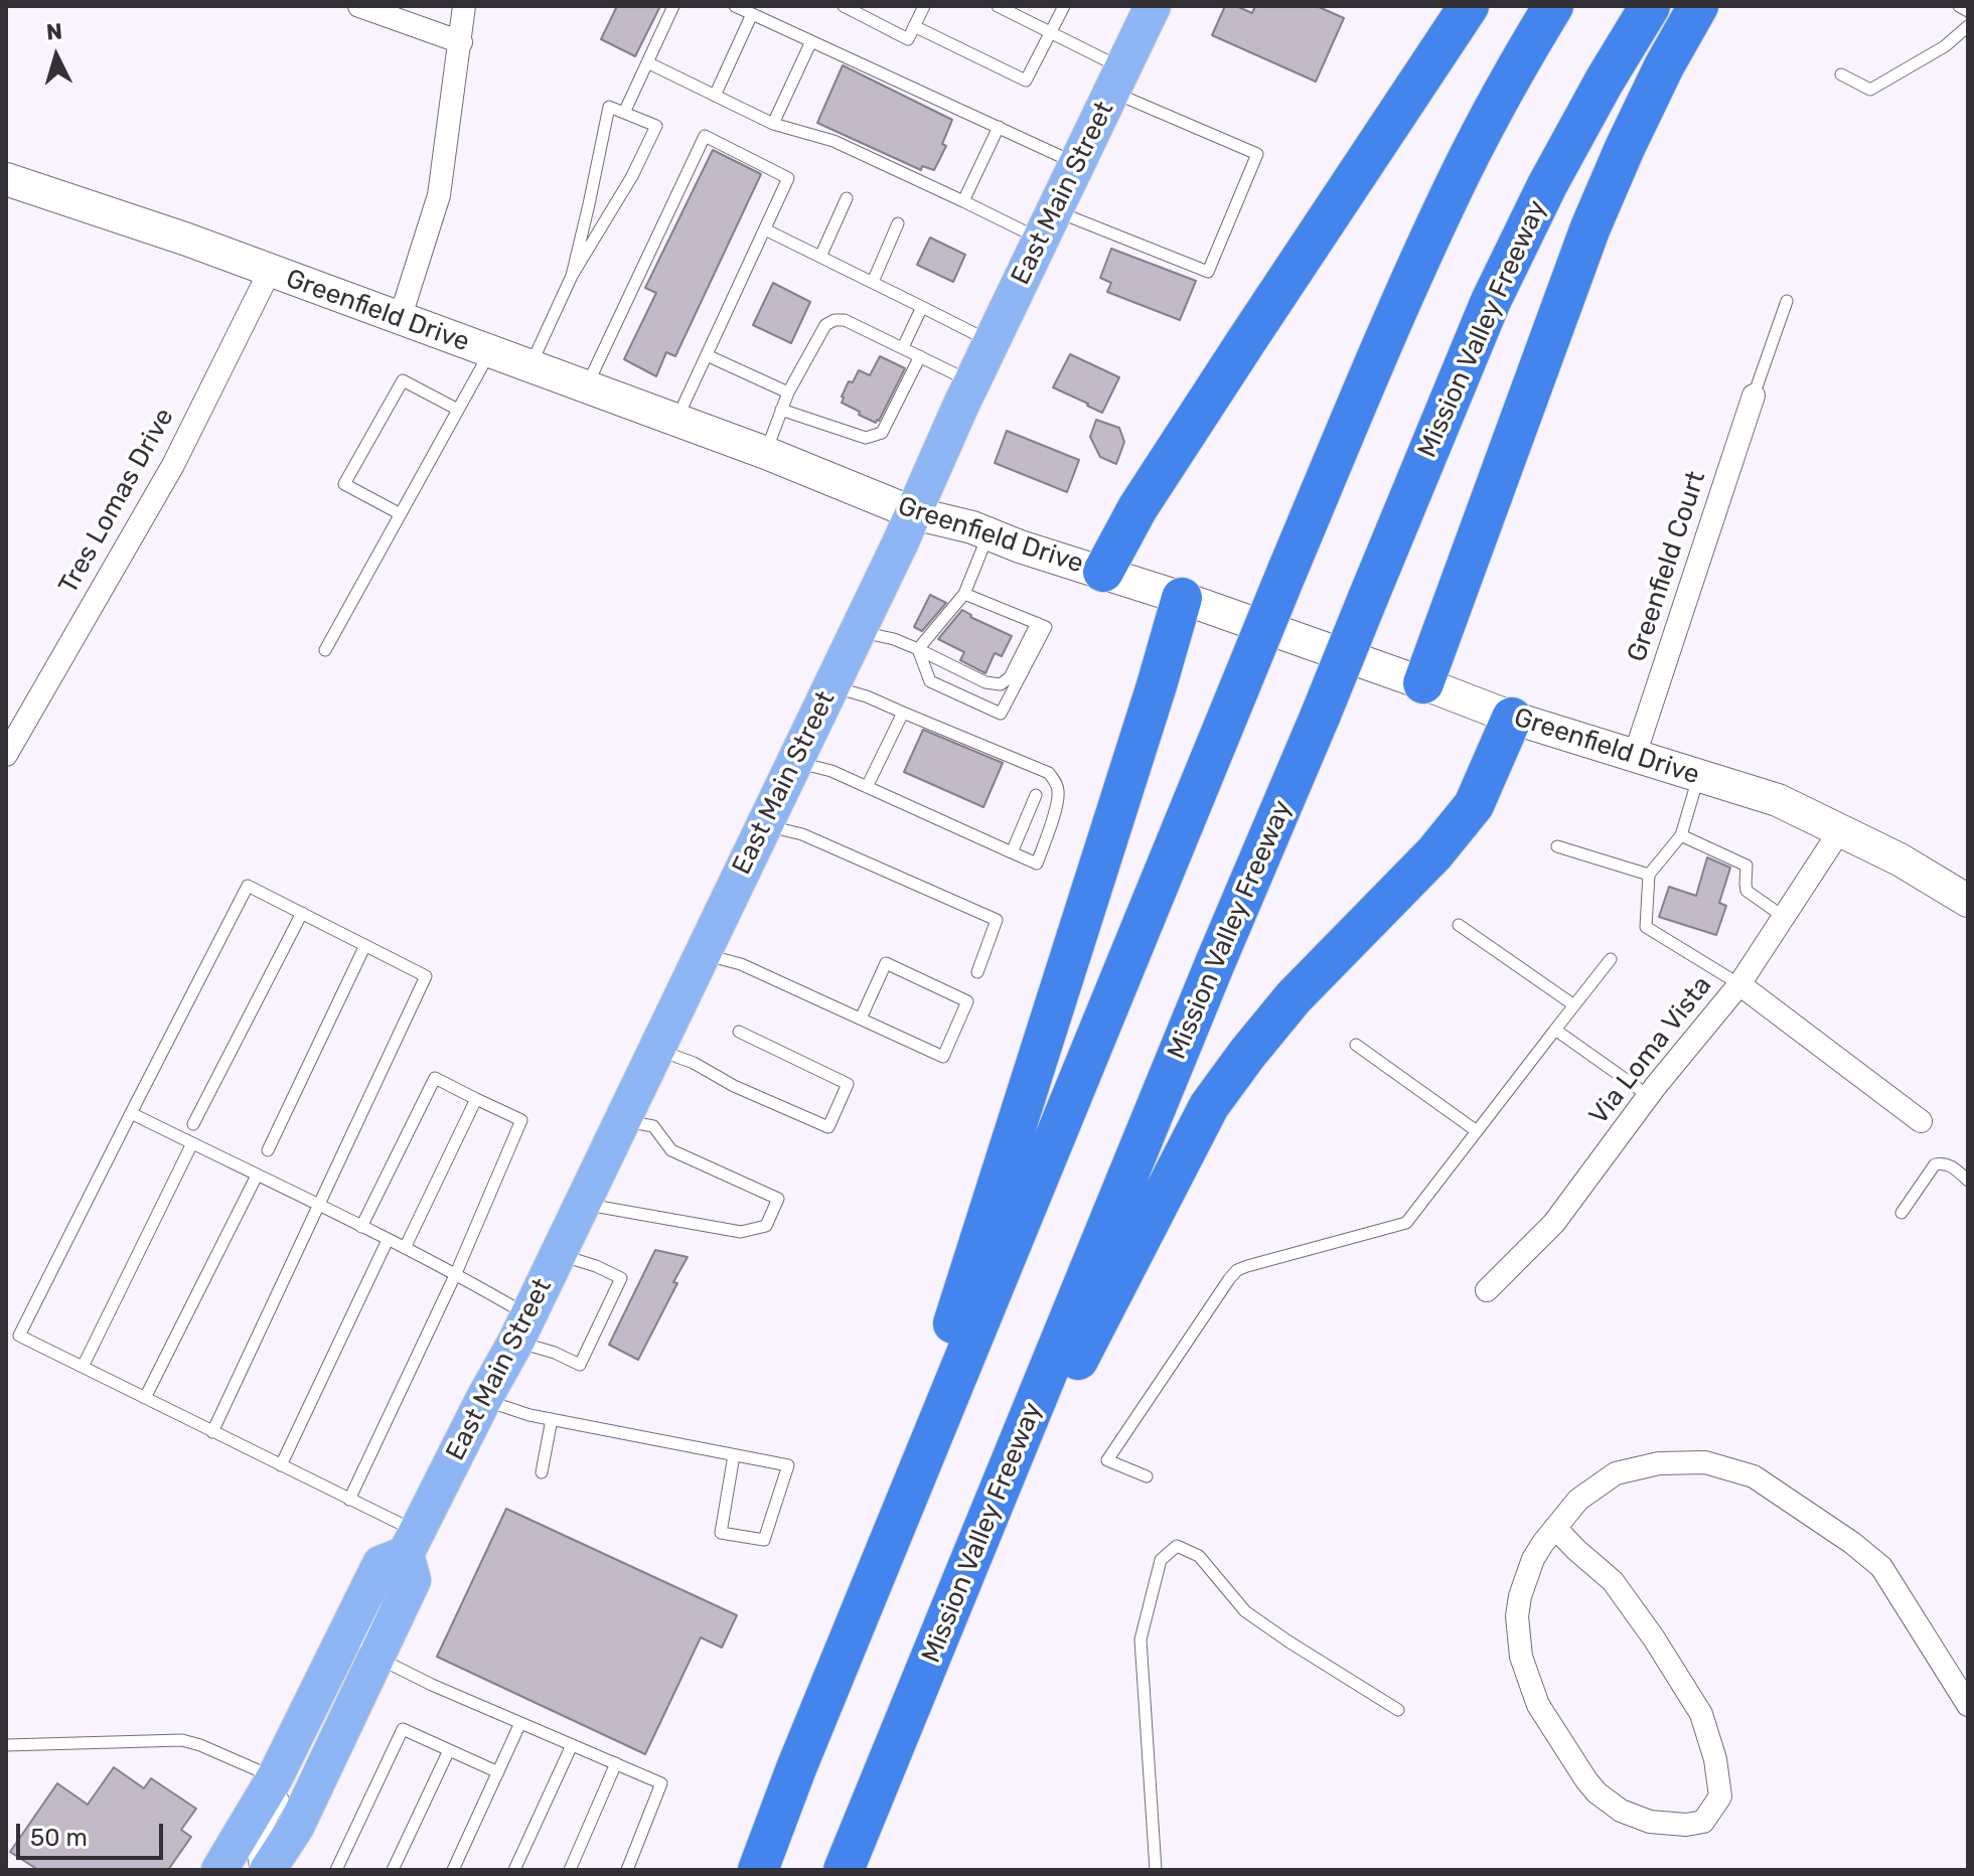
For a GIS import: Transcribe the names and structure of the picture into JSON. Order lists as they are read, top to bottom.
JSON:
{
  "streets": {
    "highway": ["Mission Valley Freeway"],
    "main road": ["East Main Street", "Greenfield Drive"],
    "street": ["Tres Lomas Drive", "Greenfield Court", "Via Loma Vista"]
  },
  "crossings": [
    ["East Main Street", "Greenfield Drive"],
    ["Greenfield Drive", "Tres Lomas Drive"],
    ["Greenfield Drive", "Greenfield Court"],
    ["Greenfield Drive", "Via Loma Vista"]
  ],
  "scale_bar": "50 m",
  "north": "top"
}
